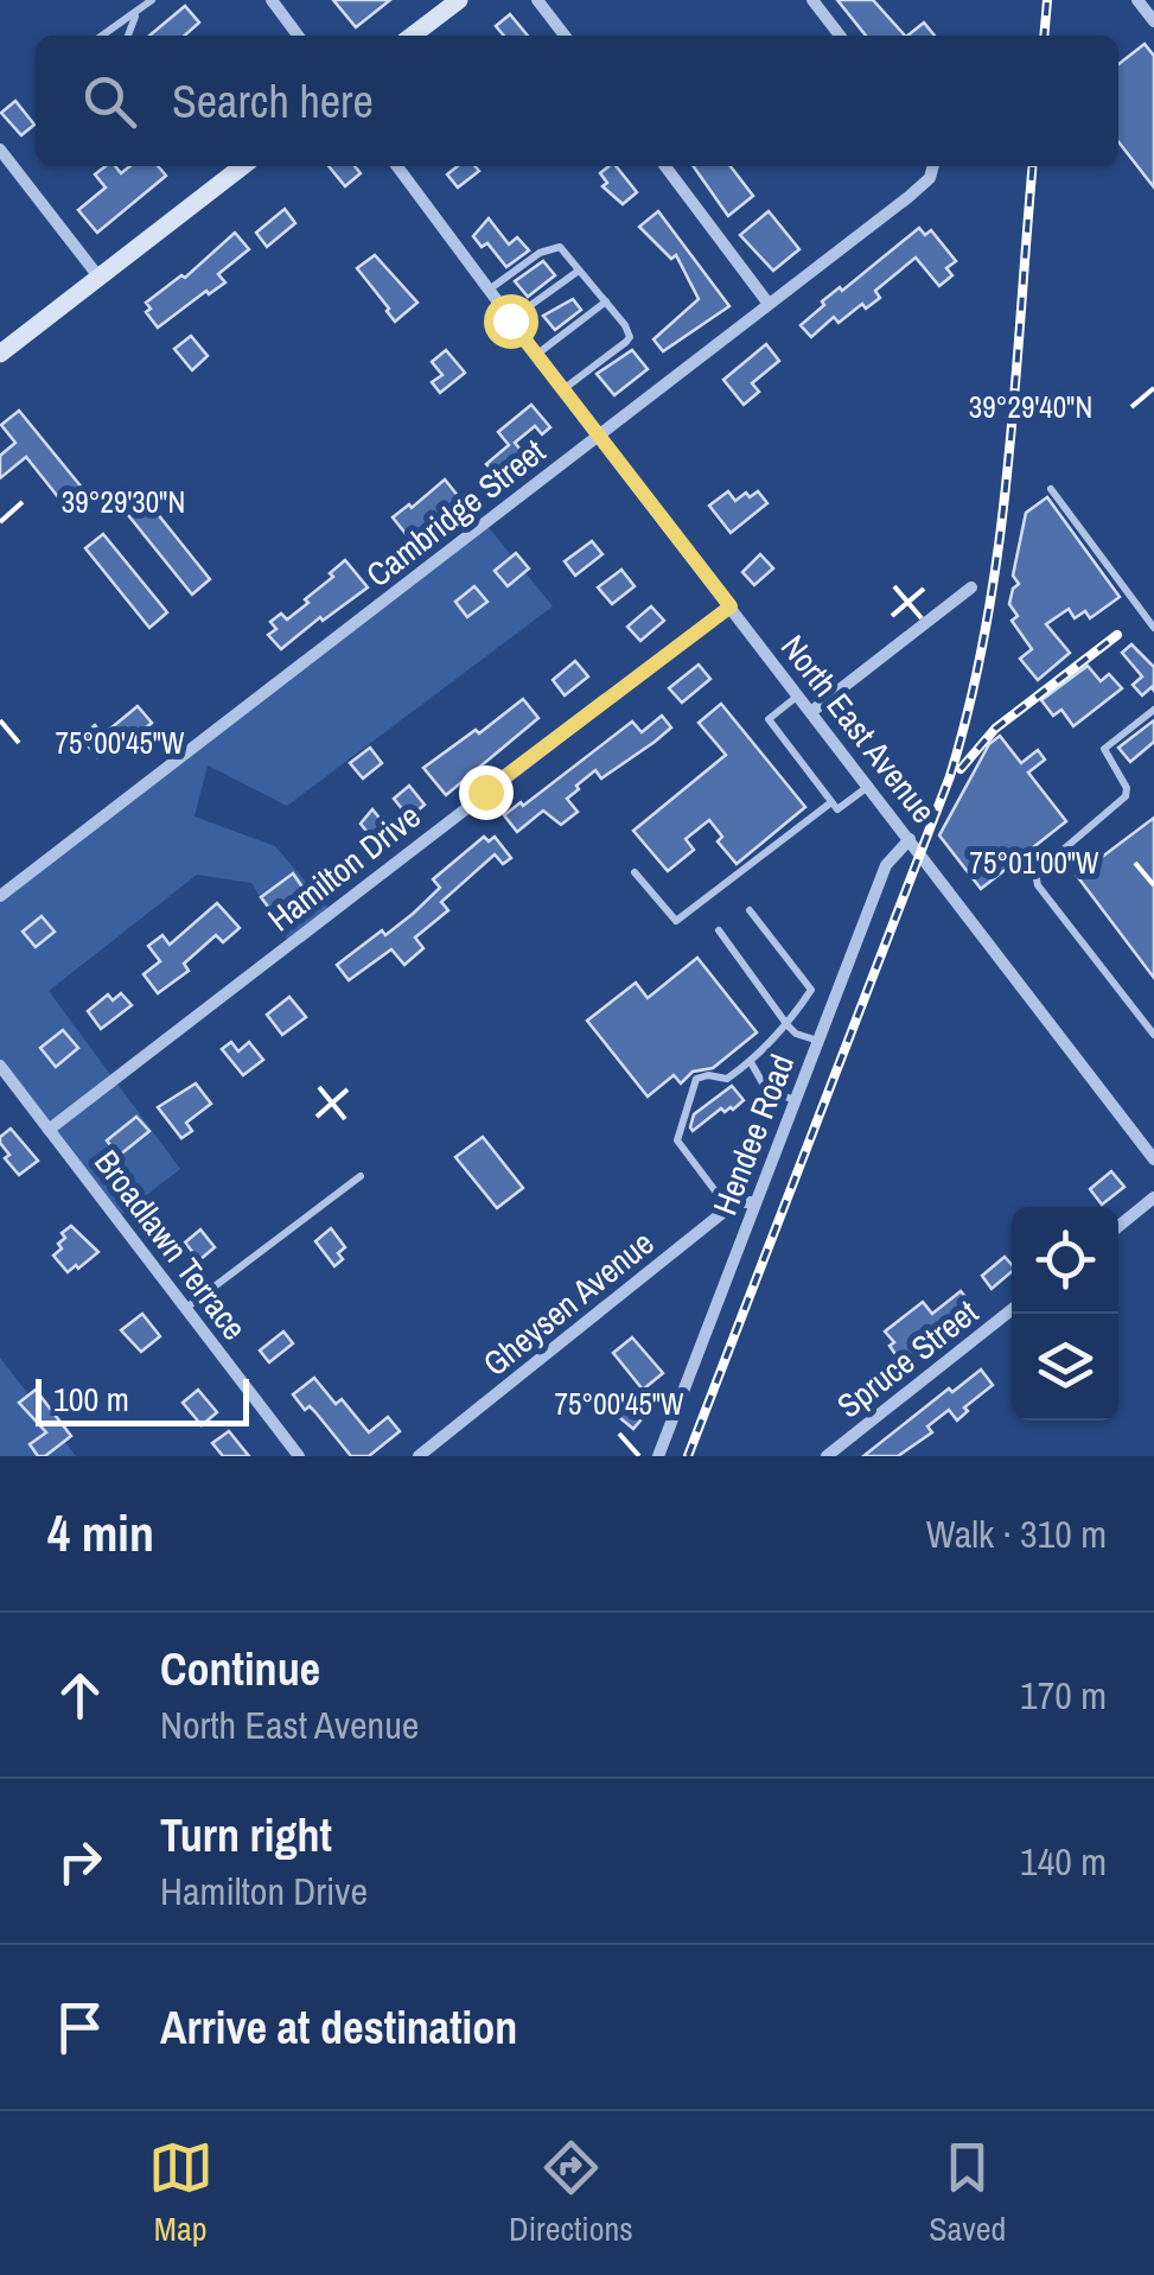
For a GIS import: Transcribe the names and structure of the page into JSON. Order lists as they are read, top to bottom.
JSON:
{
  "streets": {
    "street": [
      "Cambridge Street",
      "North East Avenue",
      "Hamilton Drive",
      "Hendee Road",
      "Broadlawn Terrace",
      "Gheysen Avenue",
      "Spruce Street"
    ]
  },
  "crossings": [
    ["Cambridge Street", "North East Avenue"],
    ["North East Avenue", "Hamilton Drive"],
    ["North East Avenue", "Hendee Road"],
    ["Hamilton Drive", "Broadlawn Terrace"],
    ["Hendee Road", "Gheysen Avenue"]
  ],
  "scale_bar": "100 m",
  "page": {
    "search": "Search here",
    "scale": "100 m",
    "heading": ["4 min", "Walk · 310 m"],
    "list": [
      ["Continue", "North East Avenue", "170 m"],
      ["Turn right", "Hamilton Drive", "140 m"],
      "Arrive at destination"
    ],
    "nav": ["Map", "Directions", "Saved"]
  },
  "coordinates": [
    "39°29'40\"N",
    "39°29'30\"N",
    "75°00'45\"W",
    "75°01'00\"W"
  ]
}
